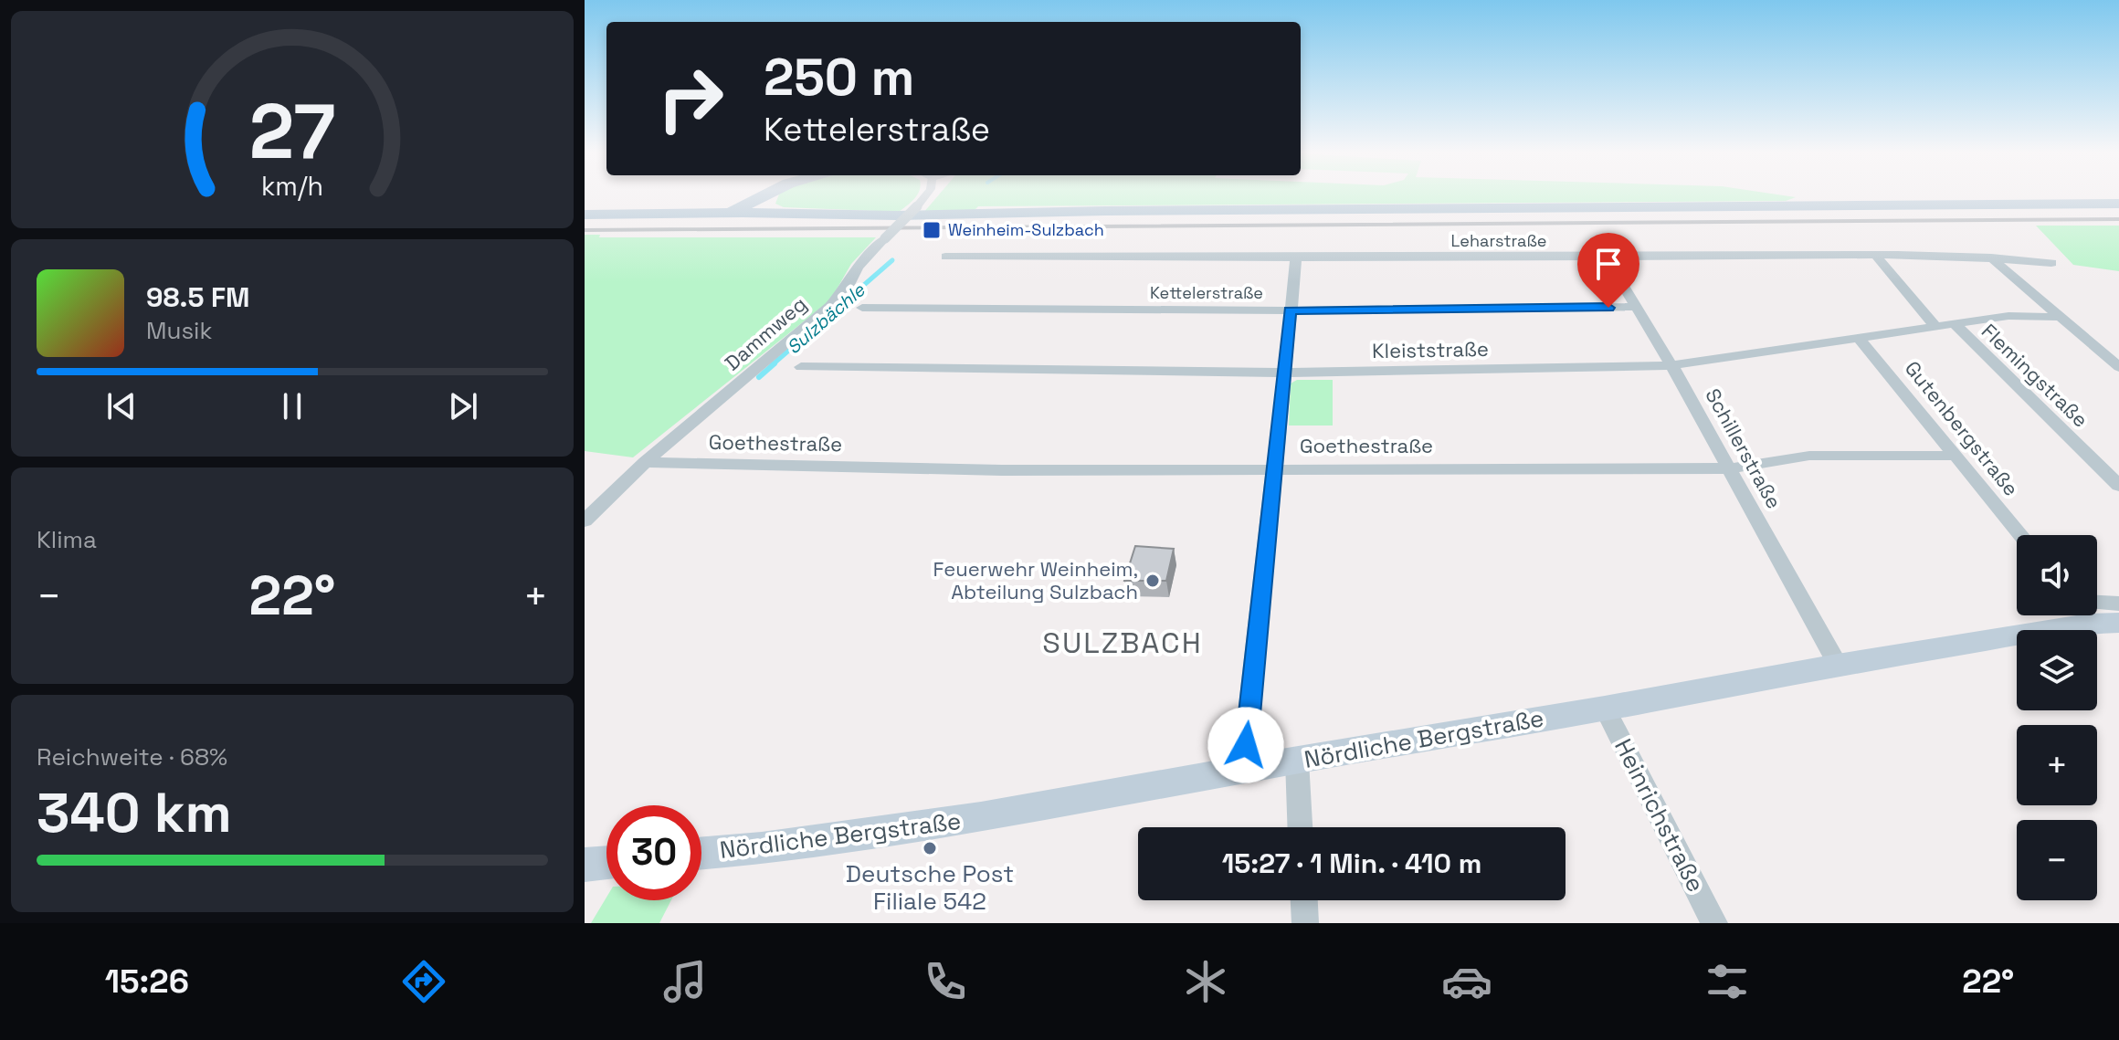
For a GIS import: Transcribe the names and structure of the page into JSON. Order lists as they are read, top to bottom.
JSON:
{
  "streets": {
    "main road": ["Nördliche Bergstraße"],
    "street": [
      "Leharstraße",
      "Kettelerstraße",
      "Dammweg",
      "Kleiststraße",
      "Flemingstraße",
      "Gutenbergstraße",
      "Goethestraße",
      "Schillerstraße",
      "Heinrichstraße"
    ]
  },
  "crossings": [
    ["Leharstraße", "Schillerstraße"],
    ["Kettelerstraße", "Schillerstraße"],
    ["Dammweg", "Goethestraße"],
    ["Kleiststraße", "Flemingstraße"],
    ["Kleiststraße", "Gutenbergstraße"],
    ["Kleiststraße", "Schillerstraße"],
    ["Gutenbergstraße", "Goethestraße"],
    ["Goethestraße", "Schillerstraße"],
    ["Schillerstraße", "Nördliche Bergstraße"],
    ["Nördliche Bergstraße", "Heinrichstraße"]
  ],
  "districts": ["SULZBACH"],
  "water": ["Sulzbächle"],
  "places": {
    "transit": ["Weinheim-Sulzbach"],
    "other": ["Feuerwehr Weinheim, Abteilung Sulzbach", "Deutsche Post Filiale 542"]
  },
  "page": {
    "turn": ["250 m", "Kettelerstraße"],
    "song": ["98.5 FM", "Musik"],
    "tile": [
      "Klima",
      ["Reichweite · 68%", "340 km"]
    ],
    "map_buttons": ["+", "−"],
    "heat": ["−", "22°", "+"],
    "limit": "30",
    "trip": "15:27 · 1 Min. · 410 m",
    "tabs": ["15:26", "22°"],
    "gauge": ["27", "km/h"]
  }
}
